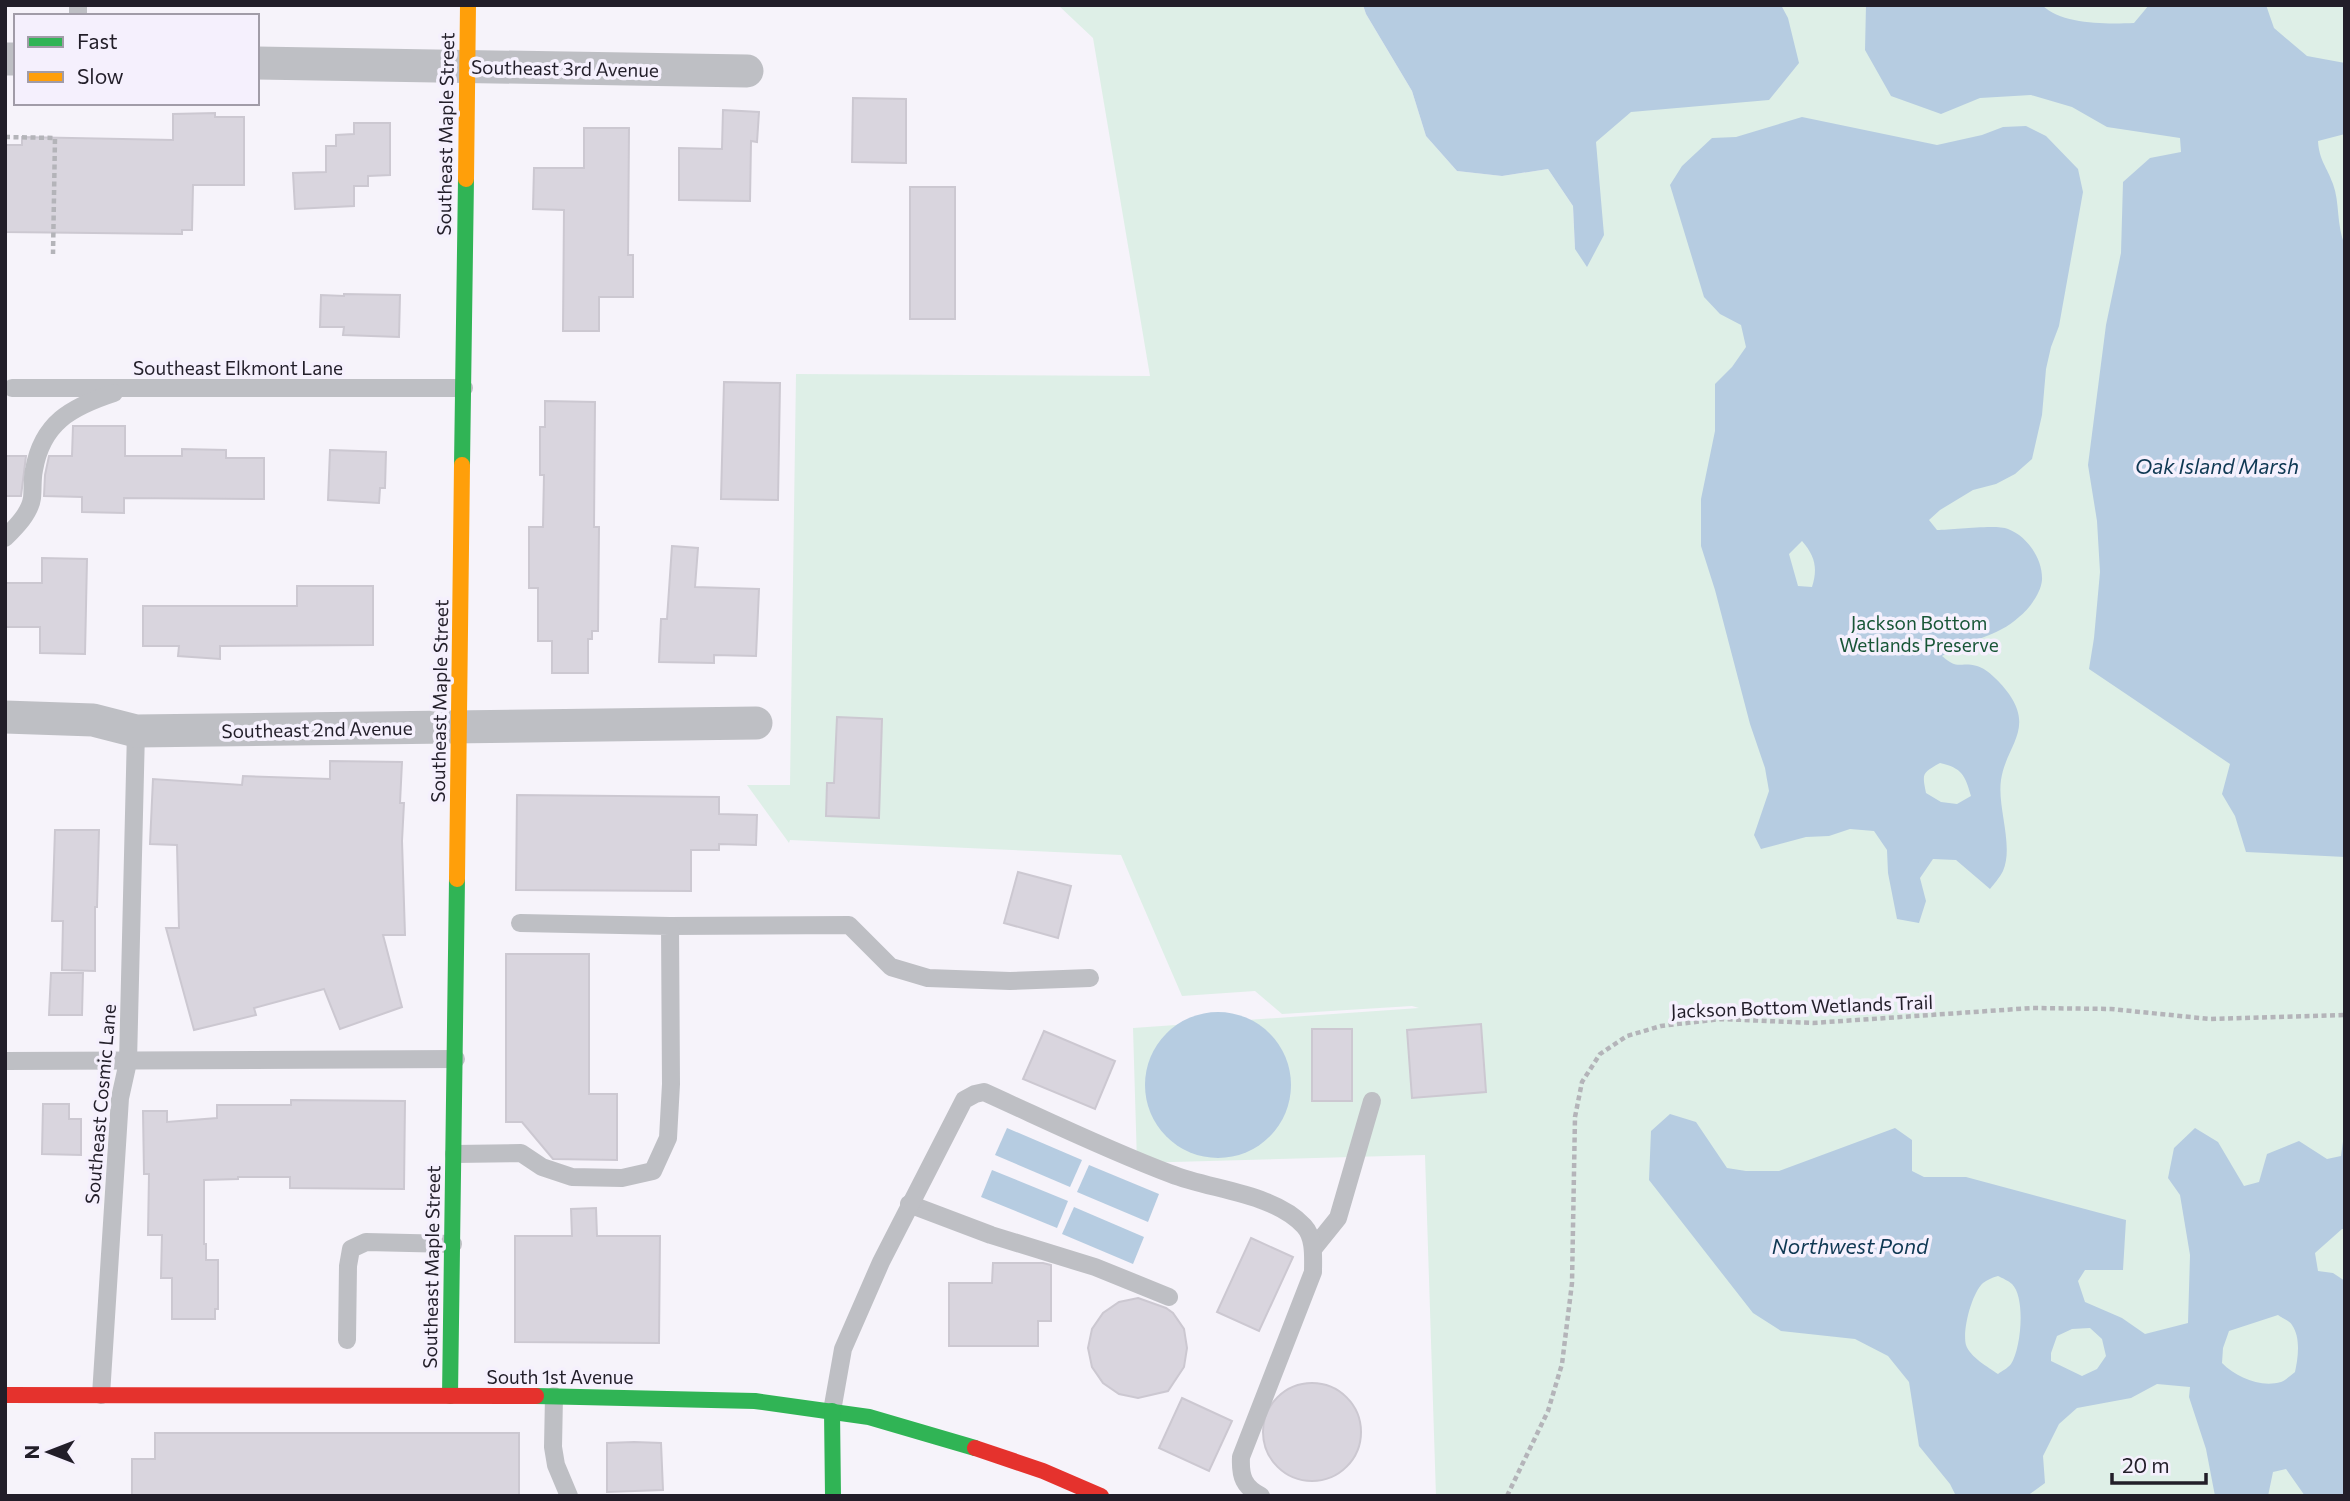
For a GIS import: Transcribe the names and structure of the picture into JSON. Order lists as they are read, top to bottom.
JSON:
{
  "streets": {
    "street": [
      "Southeast 3rd Avenue",
      "Southeast Maple Street",
      "Southeast 2nd Avenue",
      "South 1st Avenue"
    ],
    "lane": ["Southeast Elkmont Lane", "Southeast Cosmic Lane"],
    "path": ["Jackson Bottom Wetlands Trail"]
  },
  "crossings": [
    ["Southeast 3rd Avenue", "Southeast Maple Street"],
    ["Southeast Maple Street", "Southeast Elkmont Lane"],
    ["Southeast Maple Street", "Southeast 2nd Avenue"],
    ["Southeast Maple Street", "South 1st Avenue"],
    ["Southeast 2nd Avenue", "Southeast Cosmic Lane"],
    ["Southeast Cosmic Lane", "South 1st Avenue"]
  ],
  "water": ["Oak Island Marsh", "Northwest Pond"],
  "parks": ["Jackson Bottom Wetlands Preserve"],
  "legend": ["Fast", "Slow"],
  "scale_bar": "20 m",
  "north": "left"
}
